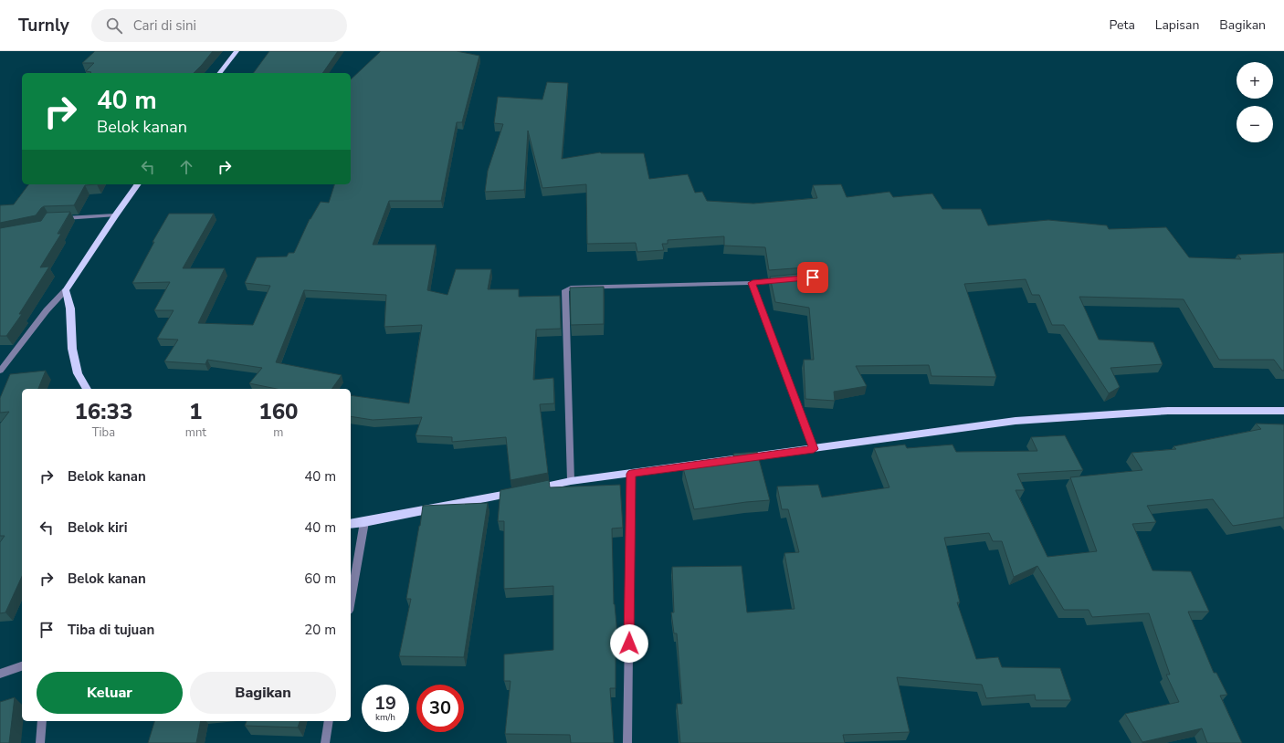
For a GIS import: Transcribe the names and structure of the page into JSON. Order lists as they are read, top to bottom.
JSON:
{
  "page": {
    "header": "Turnly",
    "search": "Cari di sini",
    "nav": ["Peta", "Lapisan", "Bagikan"],
    "map_buttons": ["+", "−"],
    "turn": ["40 m", "Belok kanan"],
    "eta": [
      "16:33",
      "Tiba",
      "1",
      "mnt",
      "160",
      "m"
    ],
    "list": [
      {
        "name": "Belok kanan",
        "value": "40 m"
      },
      {
        "name": "Belok kiri",
        "value": "40 m"
      },
      {
        "name": "Belok kanan",
        "value": "60 m"
      },
      {
        "name": "Tiba di tujuan",
        "value": "20 m"
      }
    ],
    "buttons": ["Keluar", "Bagikan"],
    "speed": "19 km/h",
    "limit": "30"
  }
}
